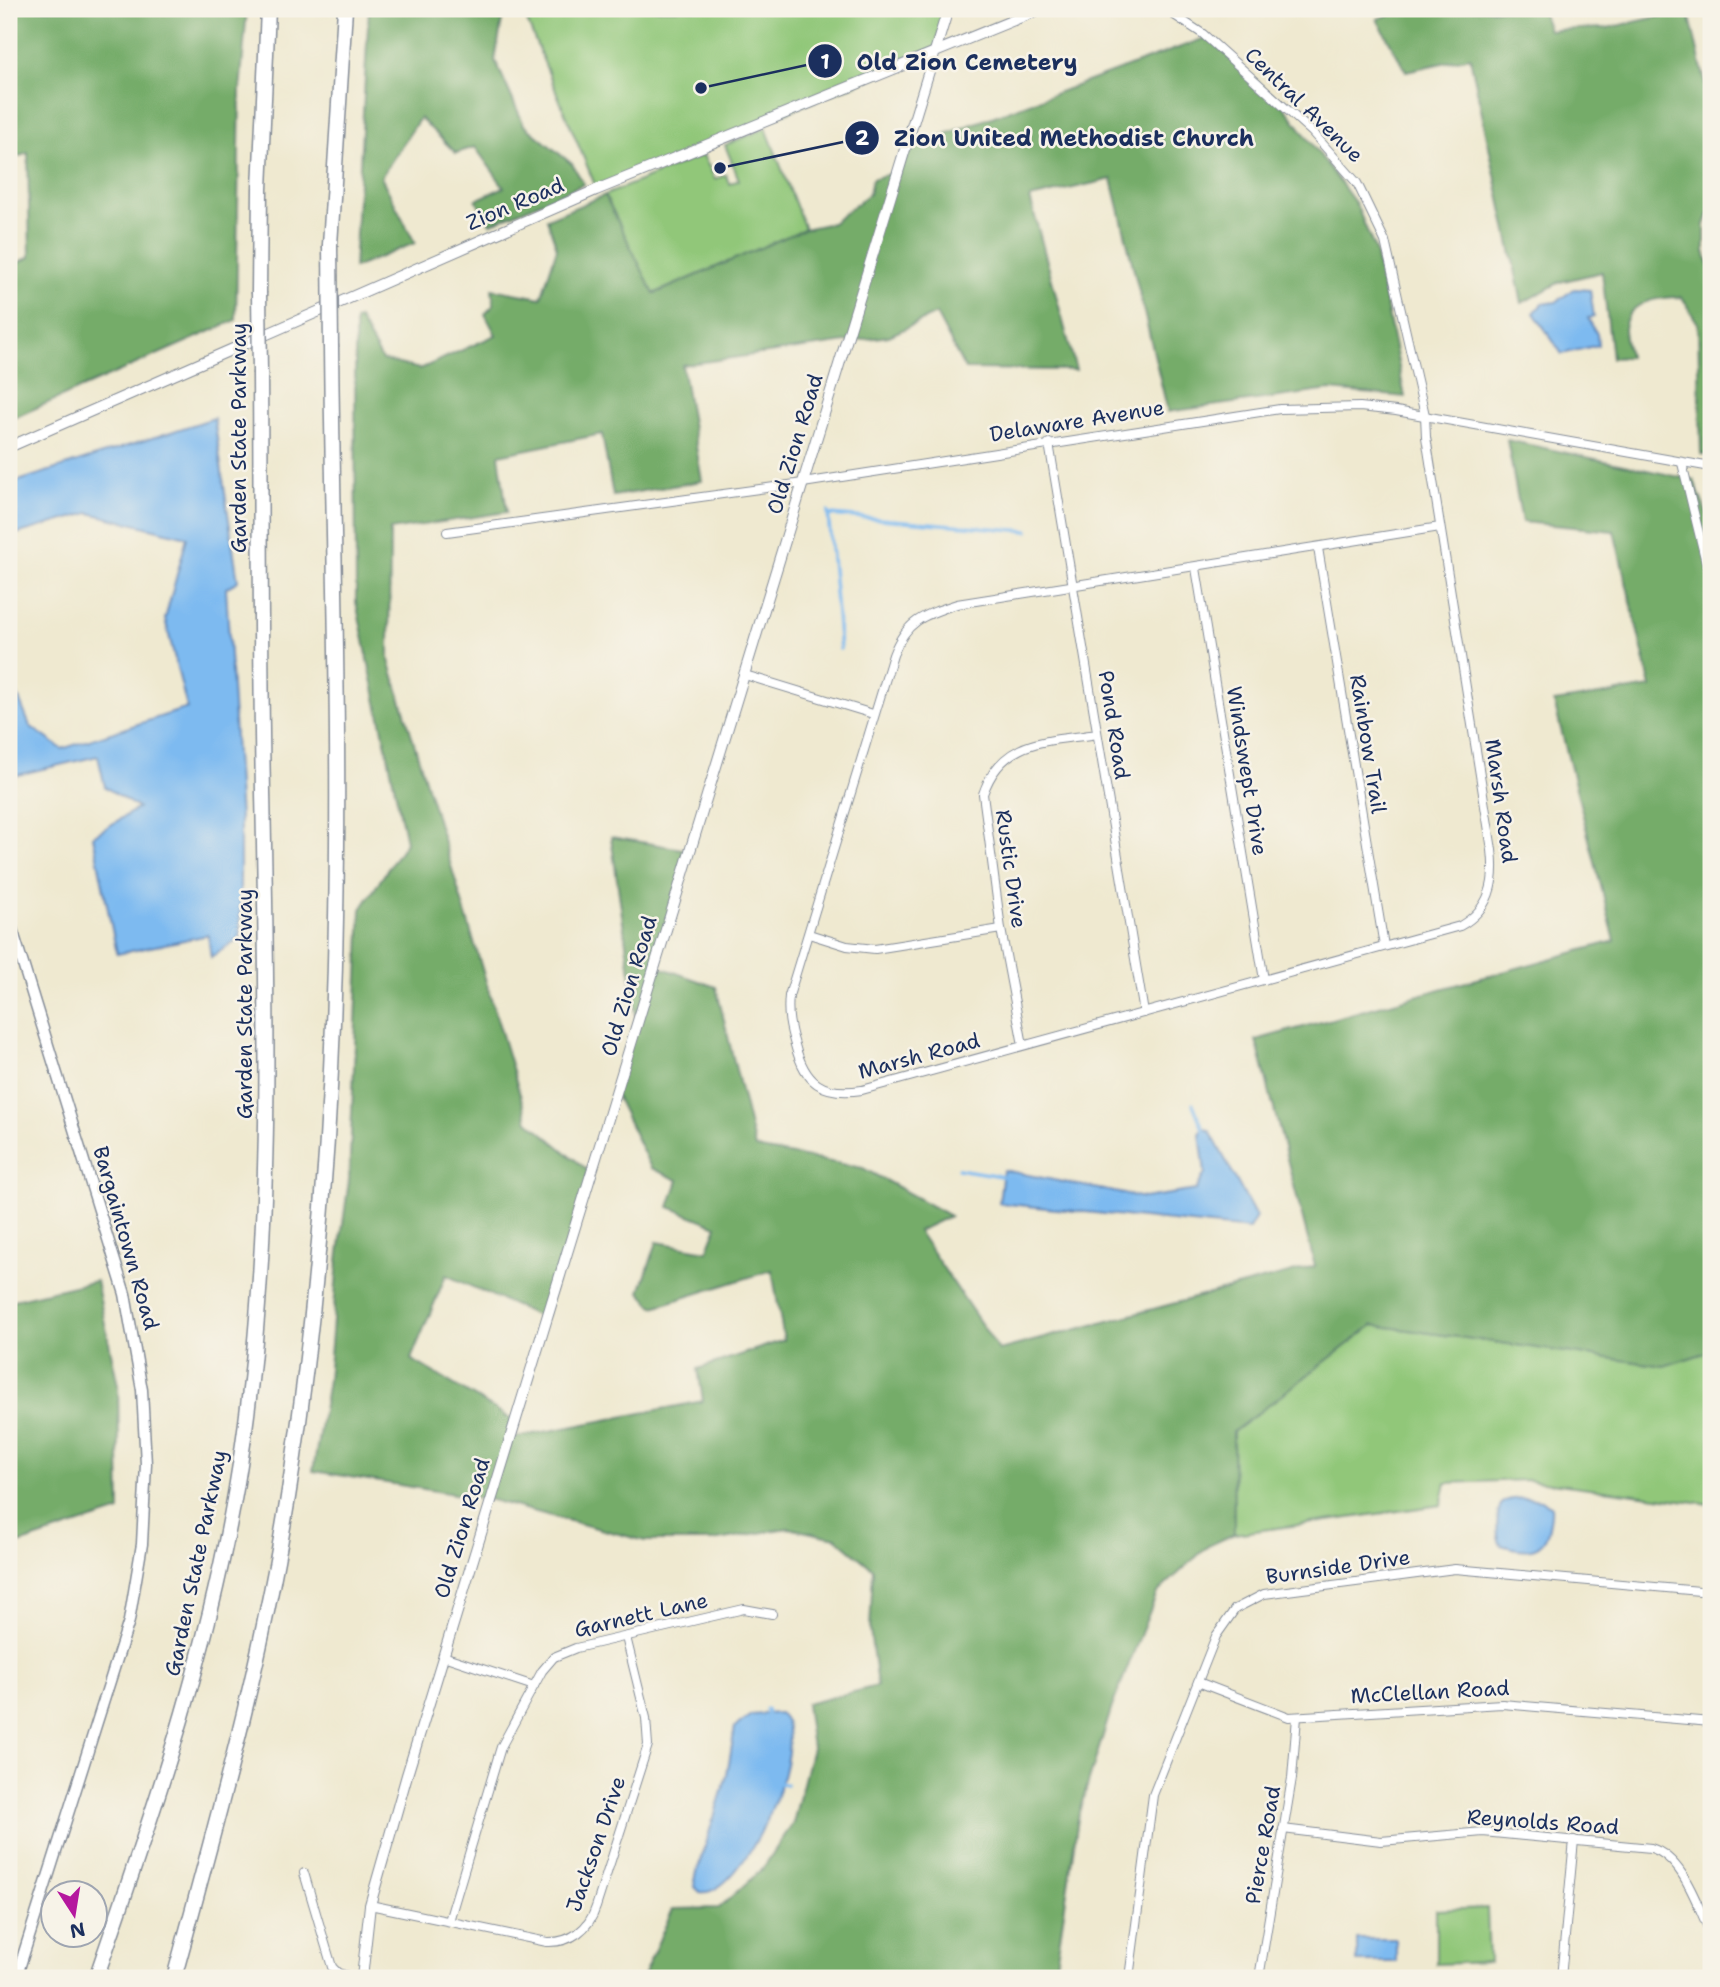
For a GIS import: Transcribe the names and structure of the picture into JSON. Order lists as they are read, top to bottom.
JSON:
{
  "streets": {
    "highway": ["Garden State Parkway"],
    "main road": ["Bargaintown Road"],
    "street": [
      "Central Avenue",
      "Zion Road",
      "Delaware Avenue",
      "Old Zion Road",
      "Pond Road",
      "Rainbow Trail",
      "Windswept Drive",
      "Marsh Road",
      "Rustic Drive",
      "Burnside Drive",
      "Garnett Lane",
      "McClellan Road",
      "Reynolds Road",
      "Jackson Drive",
      "Pierce Road"
    ]
  },
  "crossings": [
    ["Central Avenue", "Delaware Avenue"],
    ["Central Avenue", "Marsh Road"],
    ["Zion Road", "Old Zion Road"],
    ["Delaware Avenue", "Old Zion Road"],
    ["Delaware Avenue", "Pond Road"],
    ["Delaware Avenue", "Marsh Road"],
    ["Old Zion Road", "Jackson Drive"],
    ["Pond Road", "Marsh Road"],
    ["Pond Road", "Rustic Drive"],
    ["Rainbow Trail", "Marsh Road"],
    ["Windswept Drive", "Marsh Road"],
    ["Marsh Road", "Rustic Drive"],
    ["Burnside Drive", "McClellan Road"],
    ["Garnett Lane", "Jackson Drive"],
    ["McClellan Road", "Pierce Road"],
    ["Reynolds Road", "Pierce Road"]
  ],
  "places": ["Old Zion Cemetery", "Zion United Methodist Church"],
  "north": "bottom"
}
